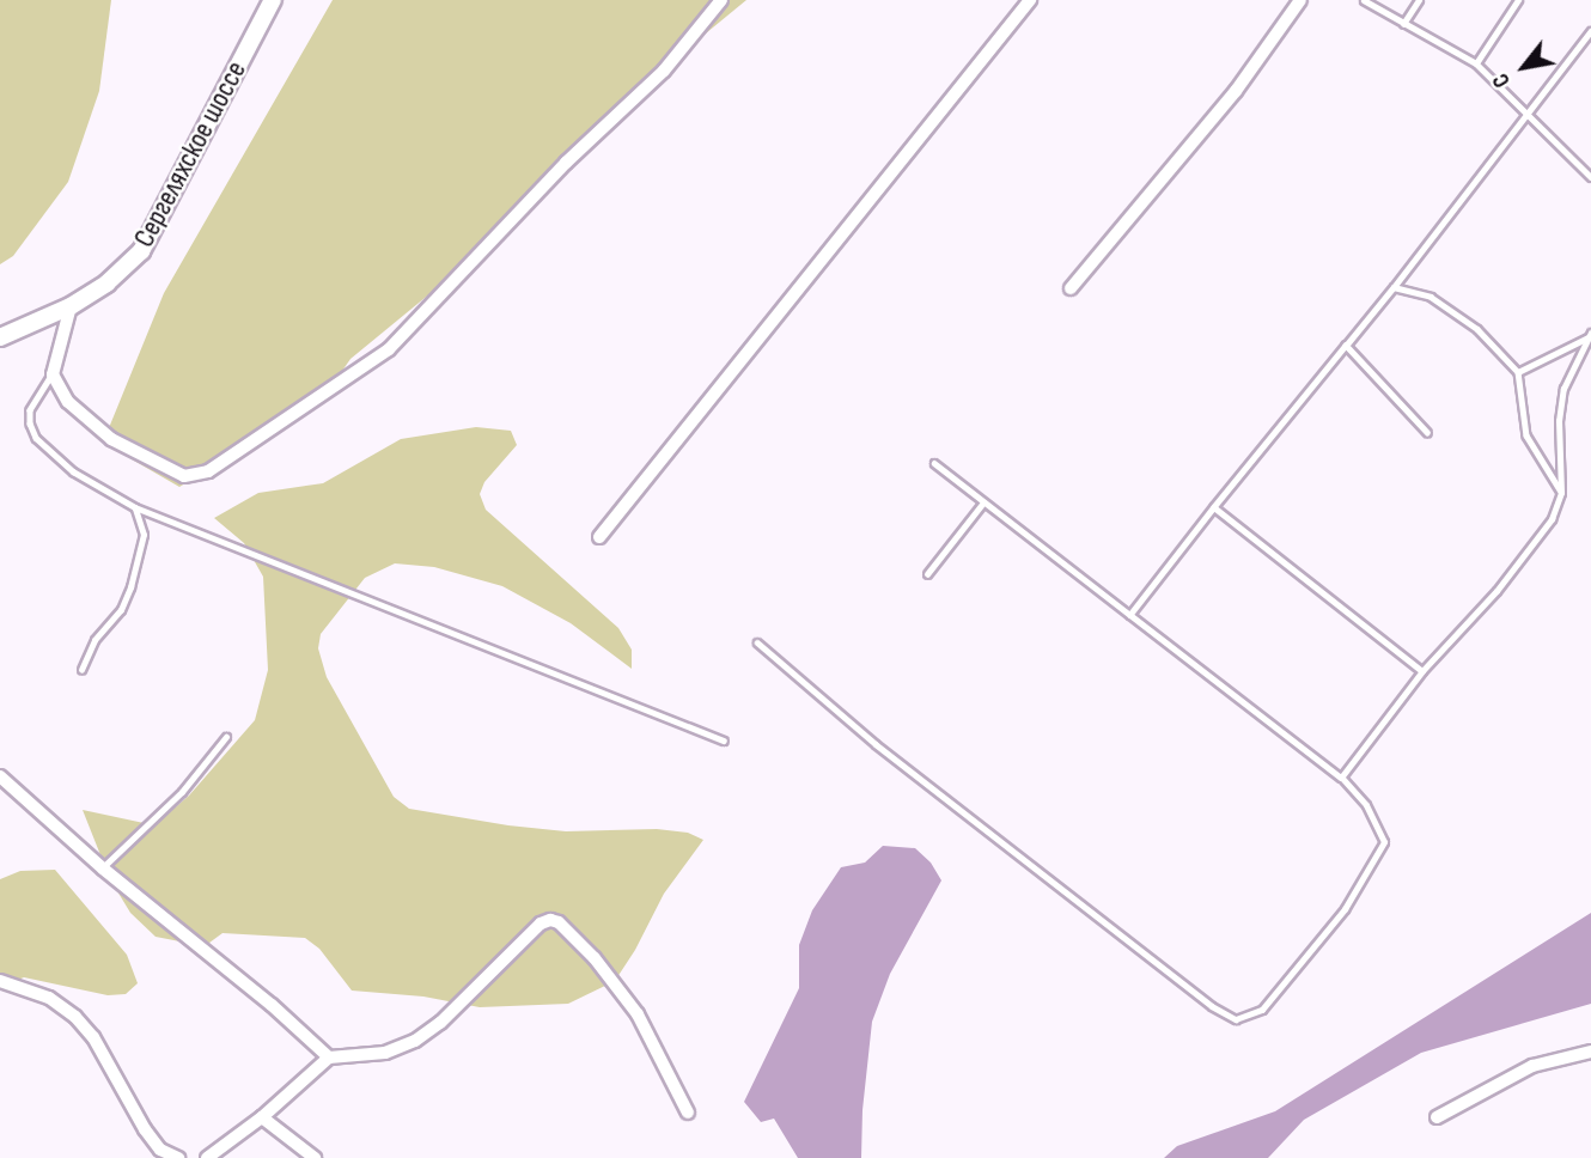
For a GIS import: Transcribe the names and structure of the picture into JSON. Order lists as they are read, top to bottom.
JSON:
{
  "streets": {
    "main road": ["Сергеляхское шоссе"]
  },
  "north": "bottom left"
}
